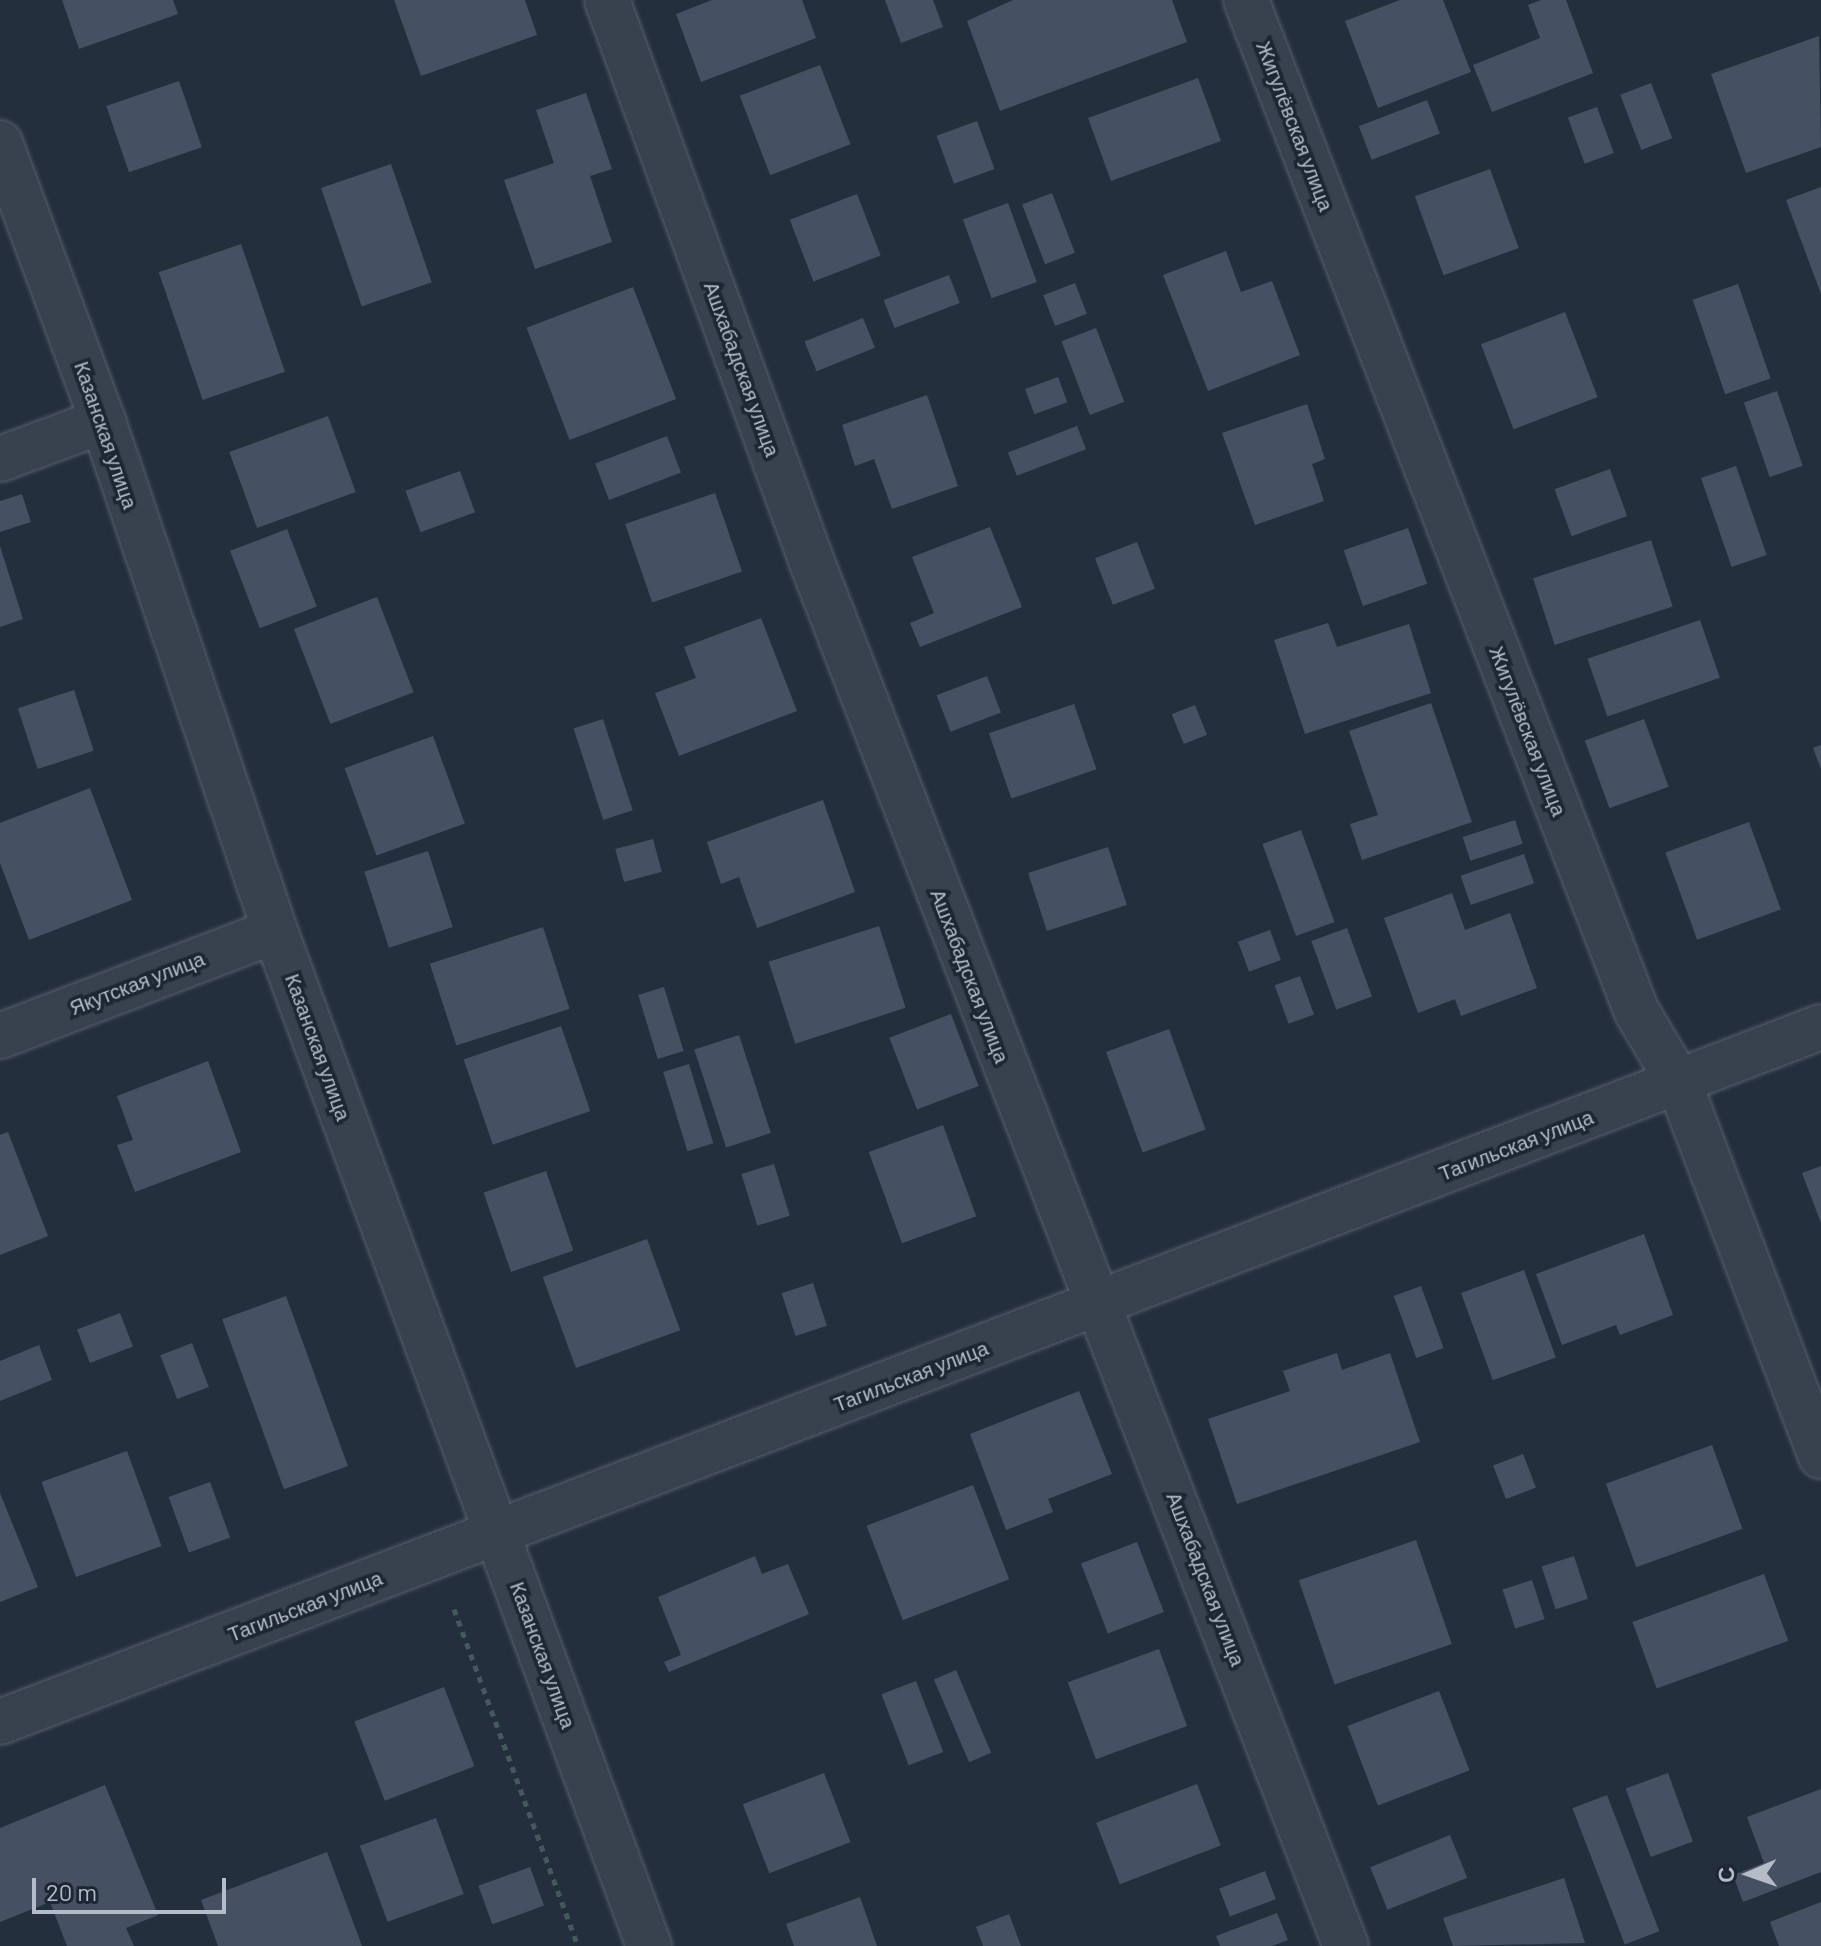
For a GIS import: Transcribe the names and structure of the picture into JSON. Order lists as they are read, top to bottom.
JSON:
{
  "streets": {
    "street": [
      "Жигулёвская улица",
      "Ашхабадская улица",
      "Казанская улица",
      "Якутская улица",
      "Тагильская улица"
    ]
  },
  "crossings": [
    ["Жигулёвская улица", "Тагильская улица"],
    ["Ашхабадская улица", "Тагильская улица"],
    ["Казанская улица", "Якутская улица"],
    ["Казанская улица", "Тагильская улица"]
  ],
  "scale_bar": "20 m",
  "north": "left"
}
